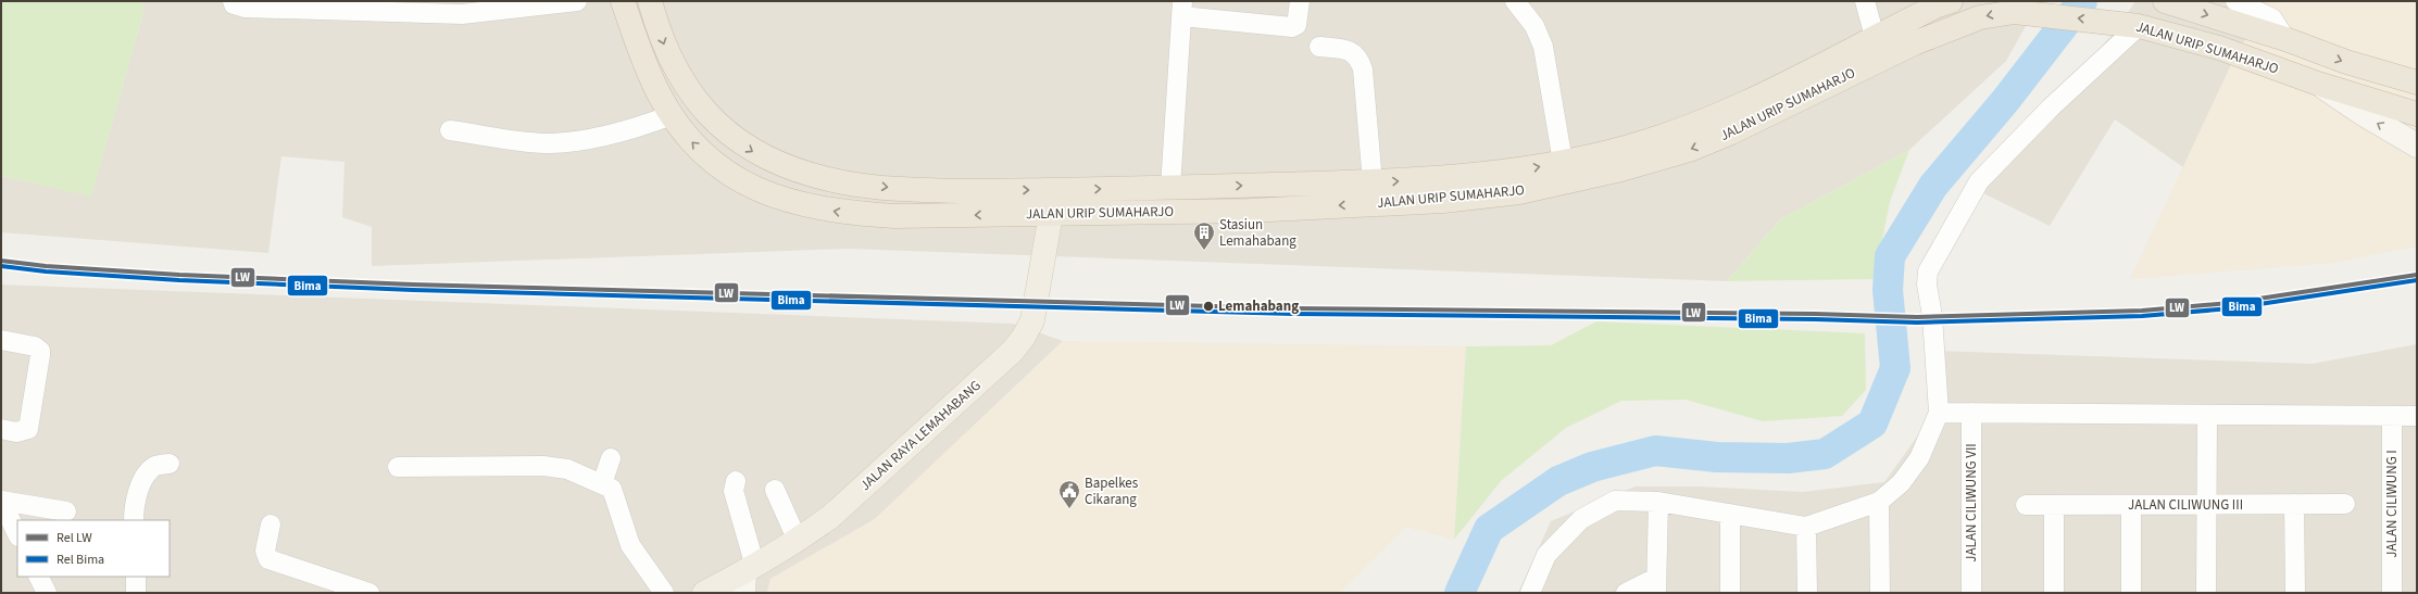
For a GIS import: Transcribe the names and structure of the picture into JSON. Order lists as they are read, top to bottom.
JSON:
{
  "streets": {
    "highway": ["JALAN URIP SUMAHARJO"],
    "main road": ["JALAN RAYA LEMAHABANG"],
    "street": ["JALAN CILIWUNG VII", "JALAN CILIWUNG I", "JALAN CILIWUNG III"]
  },
  "crossings": [
    ["JALAN URIP SUMAHARJO", "JALAN RAYA LEMAHABANG"]
  ],
  "places": {
    "building": ["Stasiun Lemahabang"],
    "other": ["Lemahabang"],
    "public building": ["Bapelkes Cikarang"]
  },
  "lines": ["rail line LW", "rail line Bima"],
  "legend": ["Rel LW", "Rel Bima"]
}
